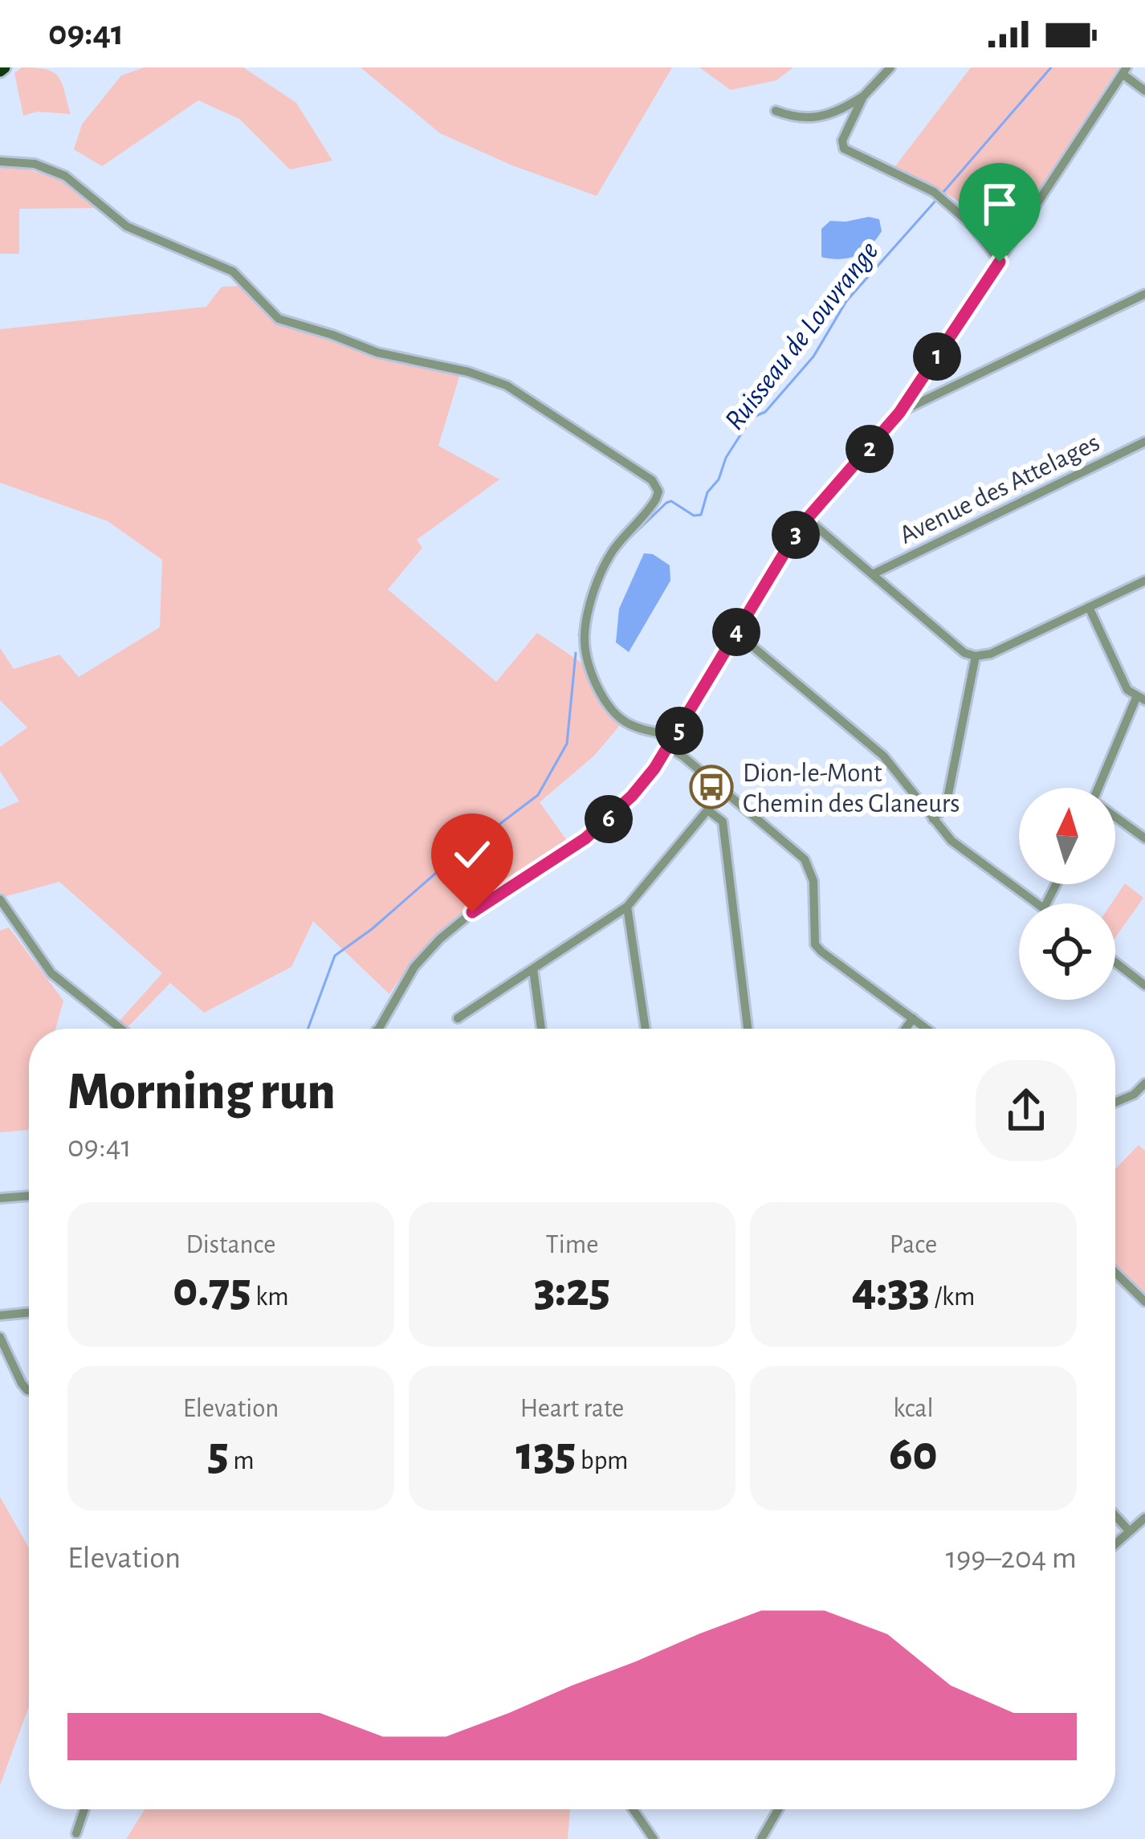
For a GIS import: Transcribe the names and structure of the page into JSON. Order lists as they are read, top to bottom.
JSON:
{
  "streets": {
    "street": ["Avenue des Attelages"]
  },
  "water": ["Ruisseau de Louvrange"],
  "places": {
    "bus stop": ["Dion-le-Mont Chemin des Glaneurs"]
  },
  "north": "top",
  "page": {
    "status": "09:41",
    "pins": [
      "1",
      "2",
      "3",
      "4",
      "5",
      "6"
    ],
    "heading": ["Morning run", "09:41"],
    "stats": [
      ["Distance", "0.75 km"],
      ["Time", "3:25"],
      ["Pace", "4:33 /km"],
      ["Elevation", "5 m"],
      ["Heart rate", "135 bpm"],
      ["kcal", "60"]
    ],
    "chart": ["Elevation", "199–204 m"]
  }
}
